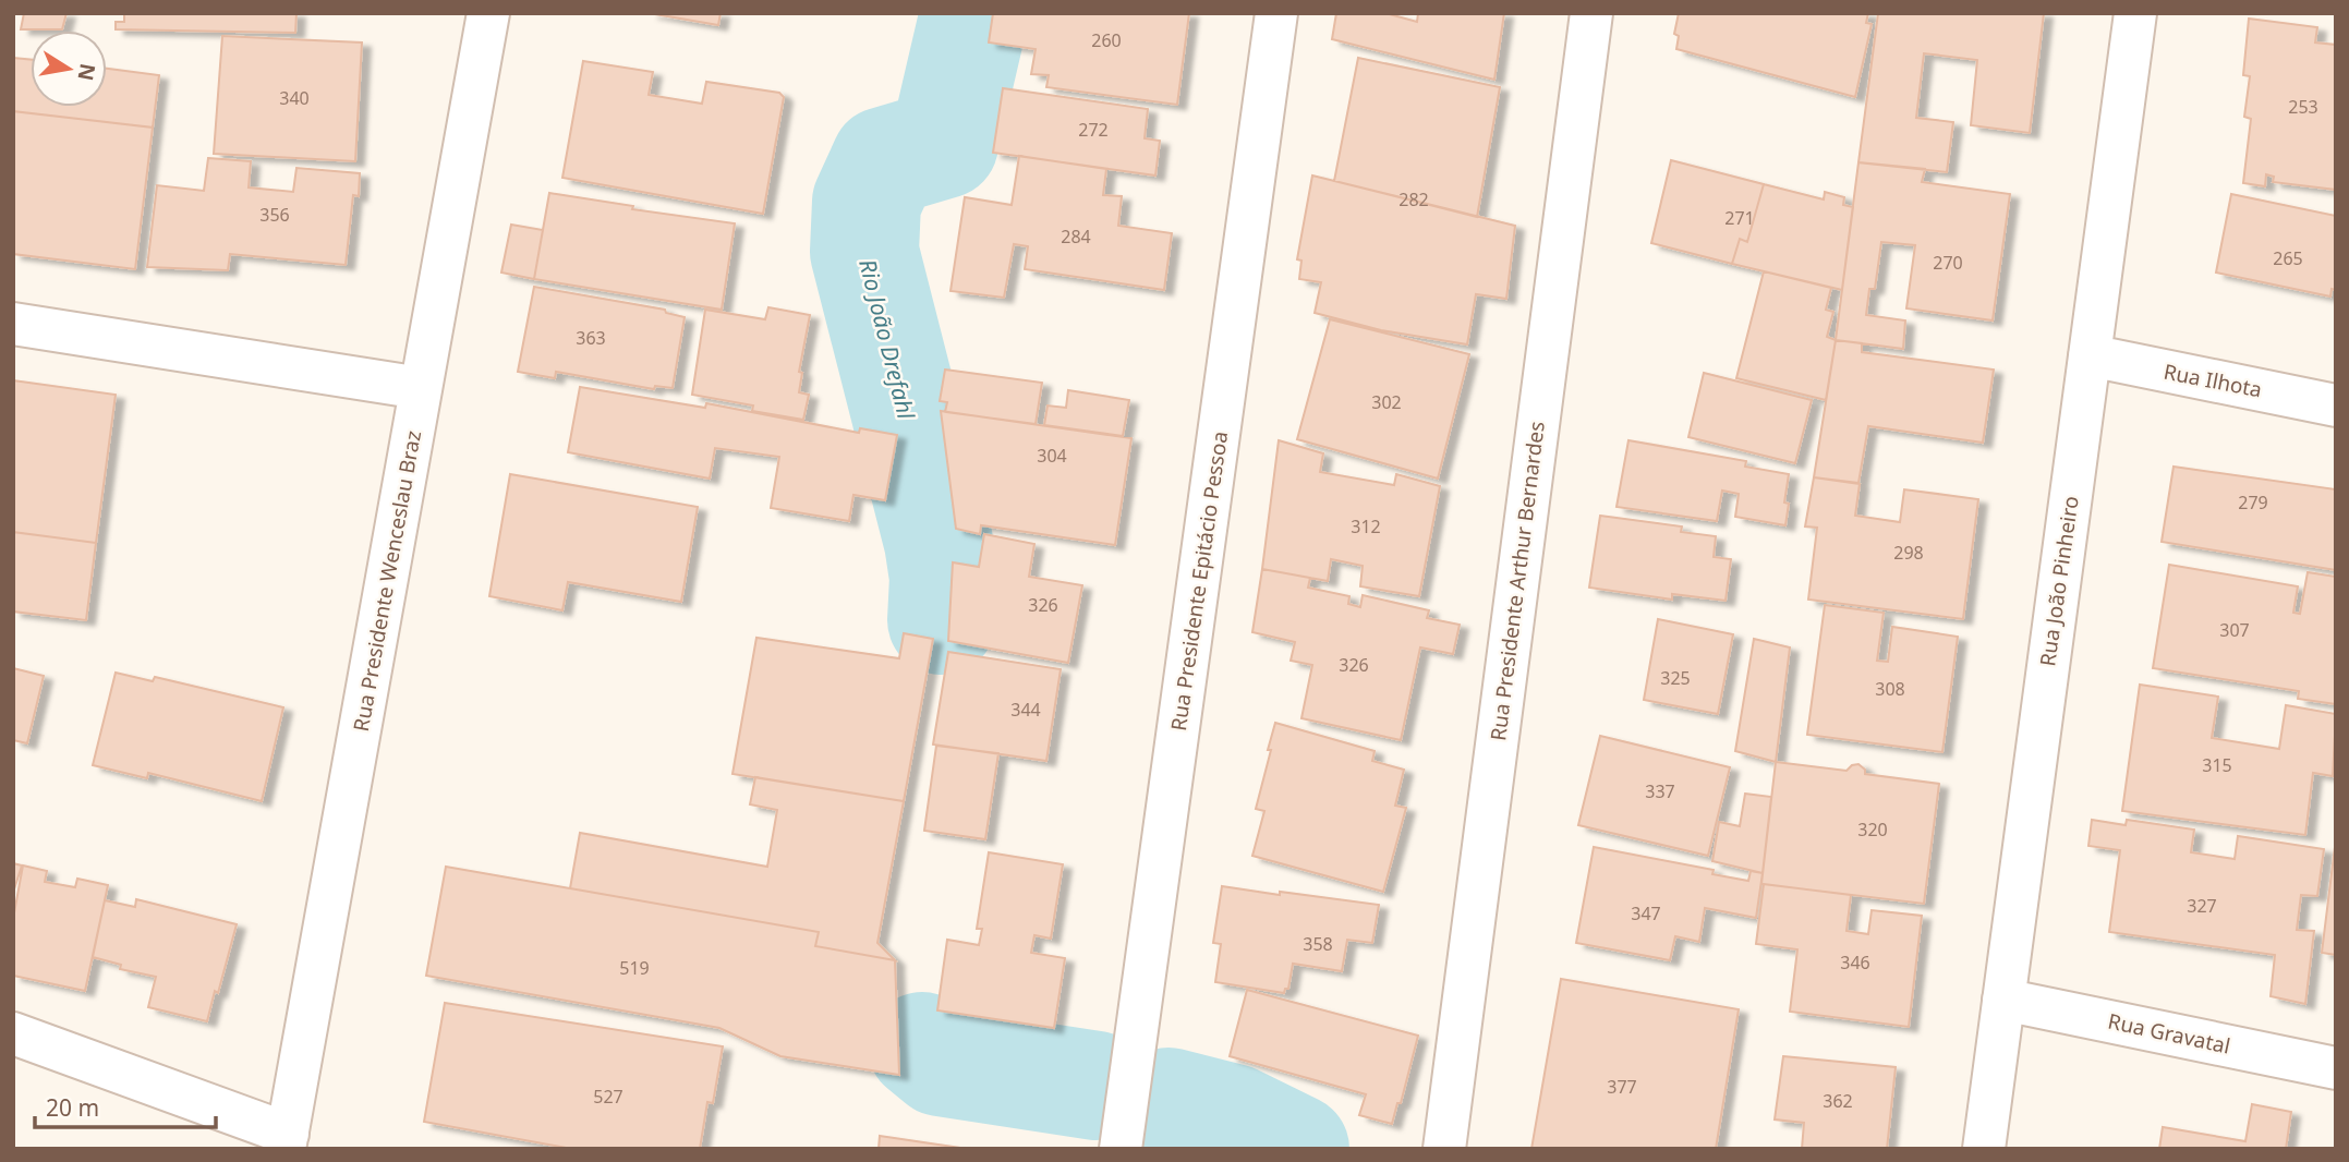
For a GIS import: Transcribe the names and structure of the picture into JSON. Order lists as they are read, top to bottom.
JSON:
{
  "streets": {
    "street": [
      "Rua Ilhota",
      "Rua Presidente Wenceslau Braz",
      "Rua Presidente Epitácio Pessoa",
      "Rua Presidente Arthur Bernardes",
      "Rua João Pinheiro",
      "Rua Gravatal"
    ]
  },
  "crossings": [
    ["Rua Ilhota", "Rua João Pinheiro"],
    ["Rua João Pinheiro", "Rua Gravatal"]
  ],
  "water": ["Rio João Drefahl"],
  "house_numbers": [
    "260",
    "340",
    "253",
    "272",
    "282",
    "356",
    "271",
    "284",
    "265",
    "270",
    "363",
    "302",
    "304",
    "279",
    "312",
    "298",
    "326",
    "307",
    "326",
    "325",
    "308",
    "344",
    "315",
    "337",
    "320",
    "327",
    "347",
    "358",
    "346",
    "519",
    "377",
    "527",
    "362"
  ],
  "scale_bar": "20 m",
  "north": "right"
}
